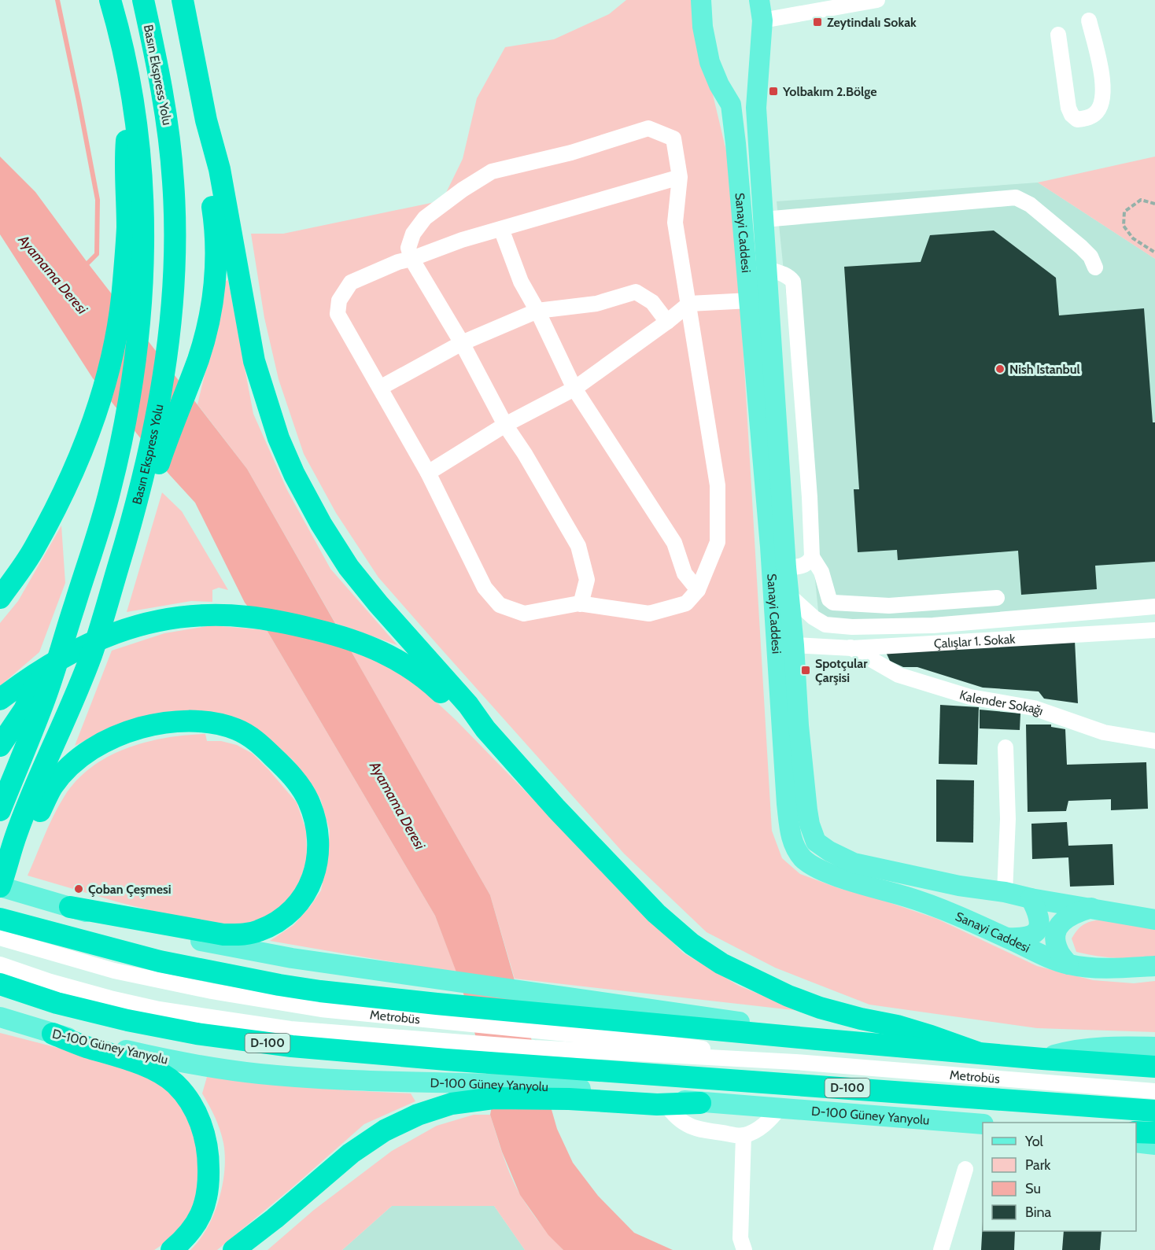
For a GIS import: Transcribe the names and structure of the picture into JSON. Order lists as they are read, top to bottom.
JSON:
{
  "streets": {
    "highway": ["Basın Ekspress Yolu", "D-100"],
    "main road": ["Sanayi Caddesi", "D-100 Güney Yanyolu"],
    "street": ["Çalışlar 1. Sokak", "Kalender Sokağı", "Metrobüs"]
  },
  "crossings": [
    ["Sanayi Caddesi", "Çalışlar 1. Sokak"],
    ["Sanayi Caddesi", "Kalender Sokağı"],
    ["Çalışlar 1. Sokak", "Kalender Sokağı"]
  ],
  "water": ["Ayamama Deresi"],
  "places": {
    "transit": ["Zeytindalı Sokak", "Yolbakım 2.Bölge", "Spotçular Çarşisi"],
    "other": ["Nish Istanbul", "Çoban Çeşmesi"]
  },
  "legend": [
    "Yol",
    "Park",
    "Su",
    "Bina"
  ]
}
